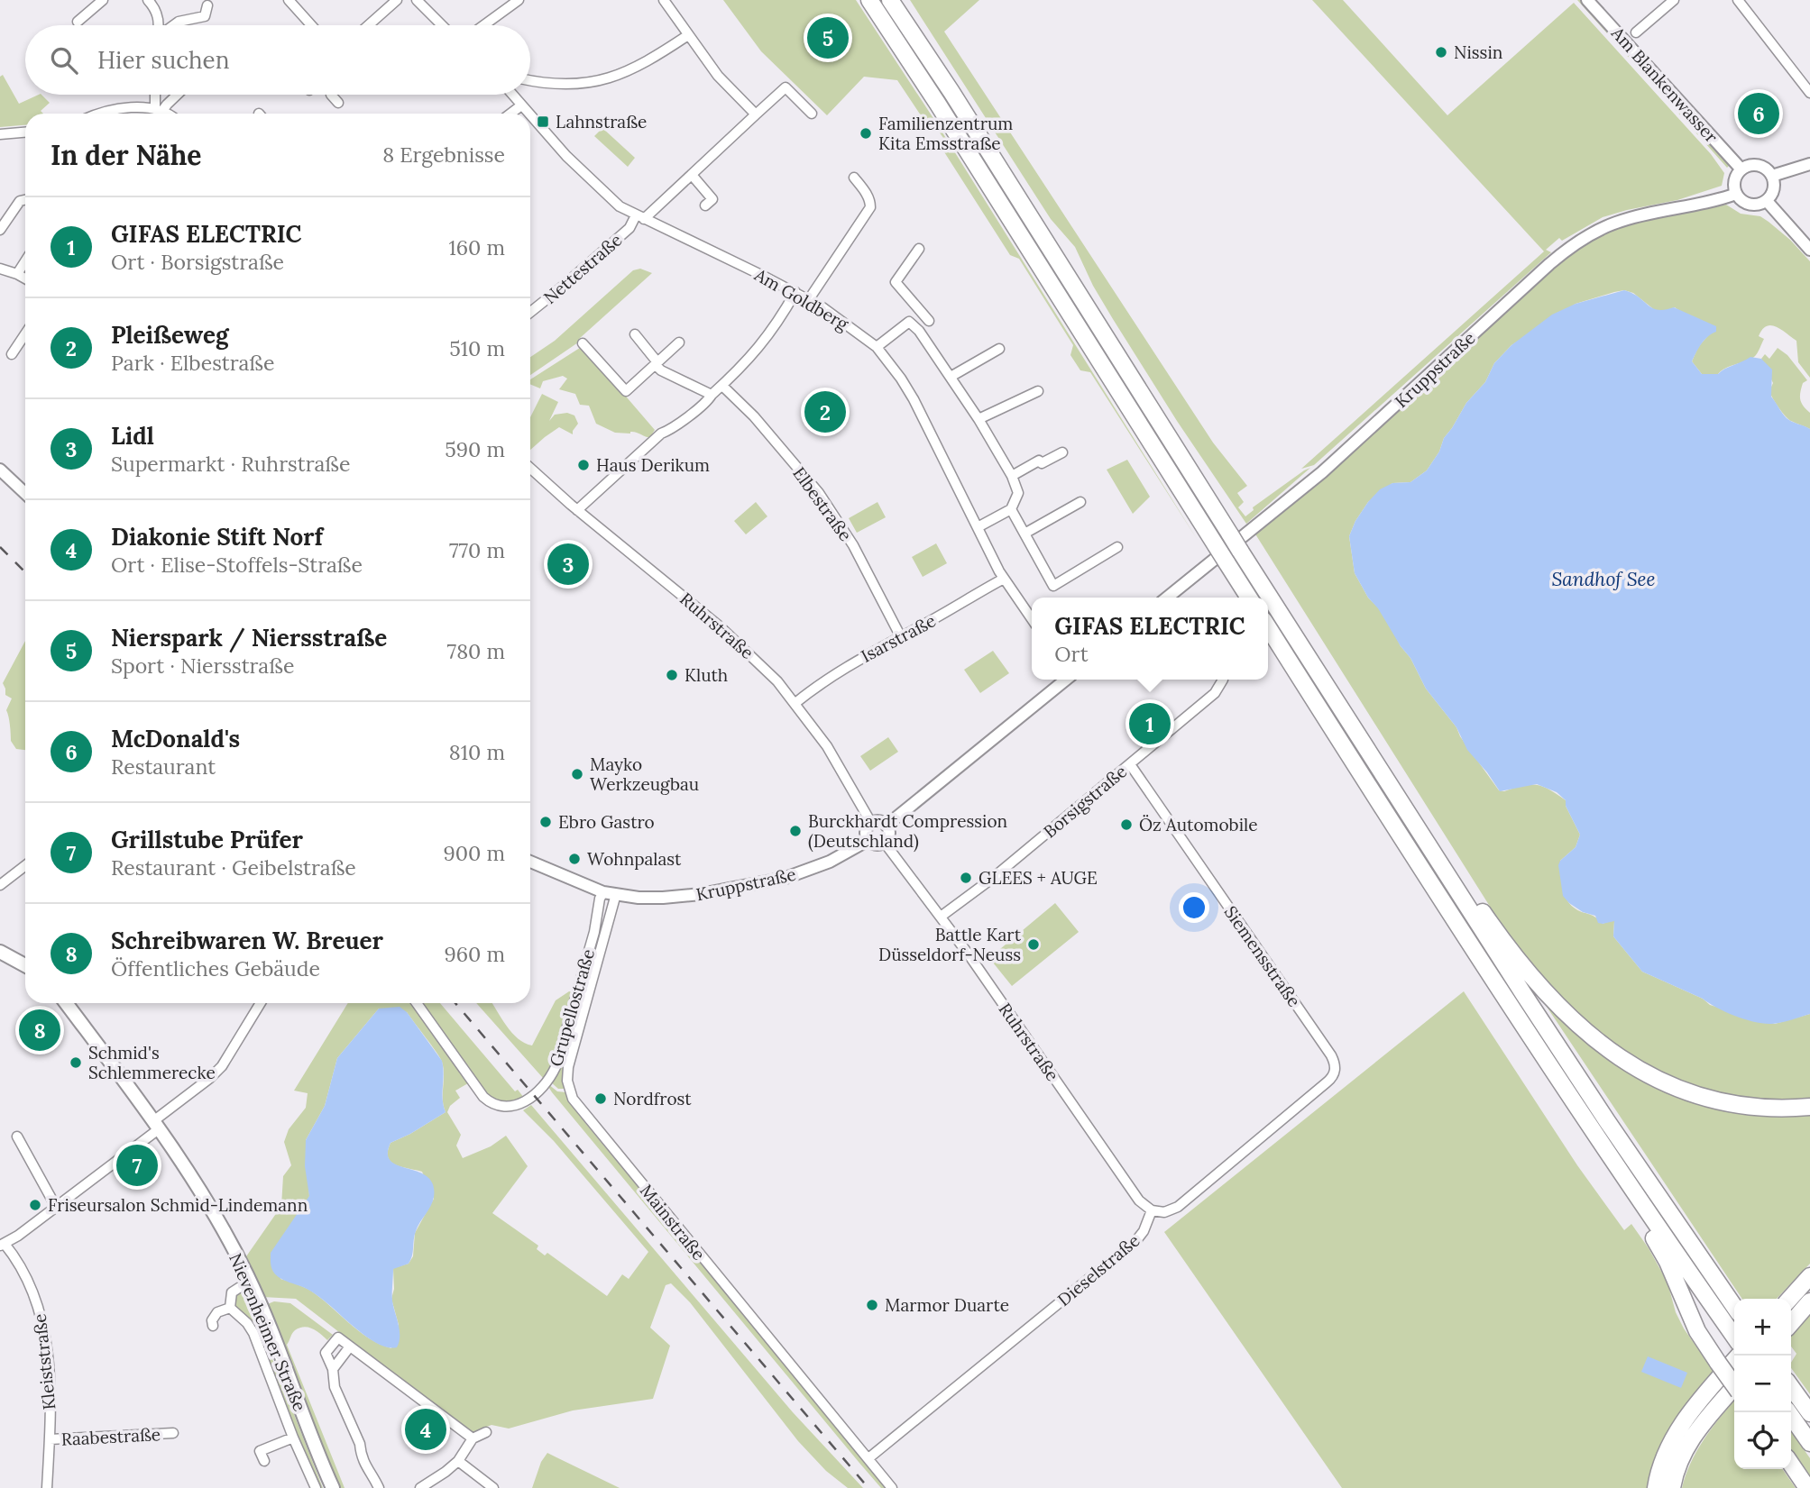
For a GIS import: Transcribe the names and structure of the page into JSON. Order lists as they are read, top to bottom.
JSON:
{
  "streets": {
    "main road": ["Nievenheimer Straße"],
    "street": [
      "Am Blankenwasser",
      "Nettestraße",
      "Am Goldberg",
      "Kruppstraße",
      "Elbestraße",
      "Ruhrstraße",
      "Isarstraße",
      "Borsigstraße",
      "Siemensstraße",
      "Grupellostraße",
      "Mainstraße",
      "Dieselstraße",
      "Kleiststraße",
      "Raabestraße"
    ]
  },
  "crossings": [
    ["Am Blankenwasser", "Kruppstraße"],
    ["Nettestraße", "Am Goldberg"],
    ["Am Goldberg", "Isarstraße"],
    ["Kruppstraße", "Ruhrstraße"],
    ["Kruppstraße", "Mainstraße"],
    ["Elbestraße", "Isarstraße"],
    ["Ruhrstraße", "Isarstraße"],
    ["Ruhrstraße", "Borsigstraße"],
    ["Ruhrstraße", "Siemensstraße"],
    ["Ruhrstraße", "Dieselstraße"],
    ["Borsigstraße", "Siemensstraße"],
    ["Siemensstraße", "Dieselstraße"],
    ["Grupellostraße", "Mainstraße"],
    ["Mainstraße", "Dieselstraße"],
    ["Kleiststraße", "Raabestraße"]
  ],
  "water": ["Sandhof See"],
  "places": {
    "other": [
      "Nissin",
      "Familienzentrum Kita Emsstraße",
      "Haus Derikum",
      "Kluth",
      "Mayko Werkzeugbau",
      "Ebro Gastro",
      "Öz Automobile",
      "Burckhardt Compression (Deutschland)",
      "Wohnpalast",
      "GLEES + AUGE",
      "Battle Kart Düsseldorf-Neuss",
      "Schmid's Schlemmerecke",
      "Nordfrost",
      "Friseursalon Schmid-Lindemann",
      "Marmor Duarte"
    ],
    "transit": ["Lahnstraße"]
  },
  "page": {
    "pins": [
      "5",
      "6",
      "2",
      "3",
      "1",
      "8",
      "7",
      "4"
    ],
    "search": "Hier suchen",
    "heading": ["In der Nähe", "8 Ergebnisse"],
    "list": [
      {
        "mark": "1",
        "name": "GIFAS ELECTRIC",
        "note": "Ort · Borsigstraße",
        "value": "160 m"
      },
      {
        "mark": "2",
        "name": "Pleißeweg",
        "note": "Park · Elbestraße",
        "value": "510 m"
      },
      {
        "mark": "3",
        "name": "Lidl",
        "note": "Supermarkt · Ruhrstraße",
        "value": "590 m"
      },
      {
        "mark": "4",
        "name": "Diakonie Stift Norf",
        "note": "Ort · Elise-Stoffels-Straße",
        "value": "770 m"
      },
      {
        "mark": "5",
        "name": "Nierspark / Niersstraße",
        "note": "Sport · Niersstraße",
        "value": "780 m"
      },
      {
        "mark": "6",
        "name": "McDonald's",
        "note": "Restaurant",
        "value": "810 m"
      },
      {
        "mark": "7",
        "name": "Grillstube Prüfer",
        "note": "Restaurant · Geibelstraße",
        "value": "900 m"
      },
      {
        "mark": "8",
        "name": "Schreibwaren W. Breuer",
        "note": "Öffentliches Gebäude",
        "value": "960 m"
      }
    ],
    "popup": ["GIFAS ELECTRIC", "Ort"],
    "map_buttons": ["+", "−"]
  }
}
